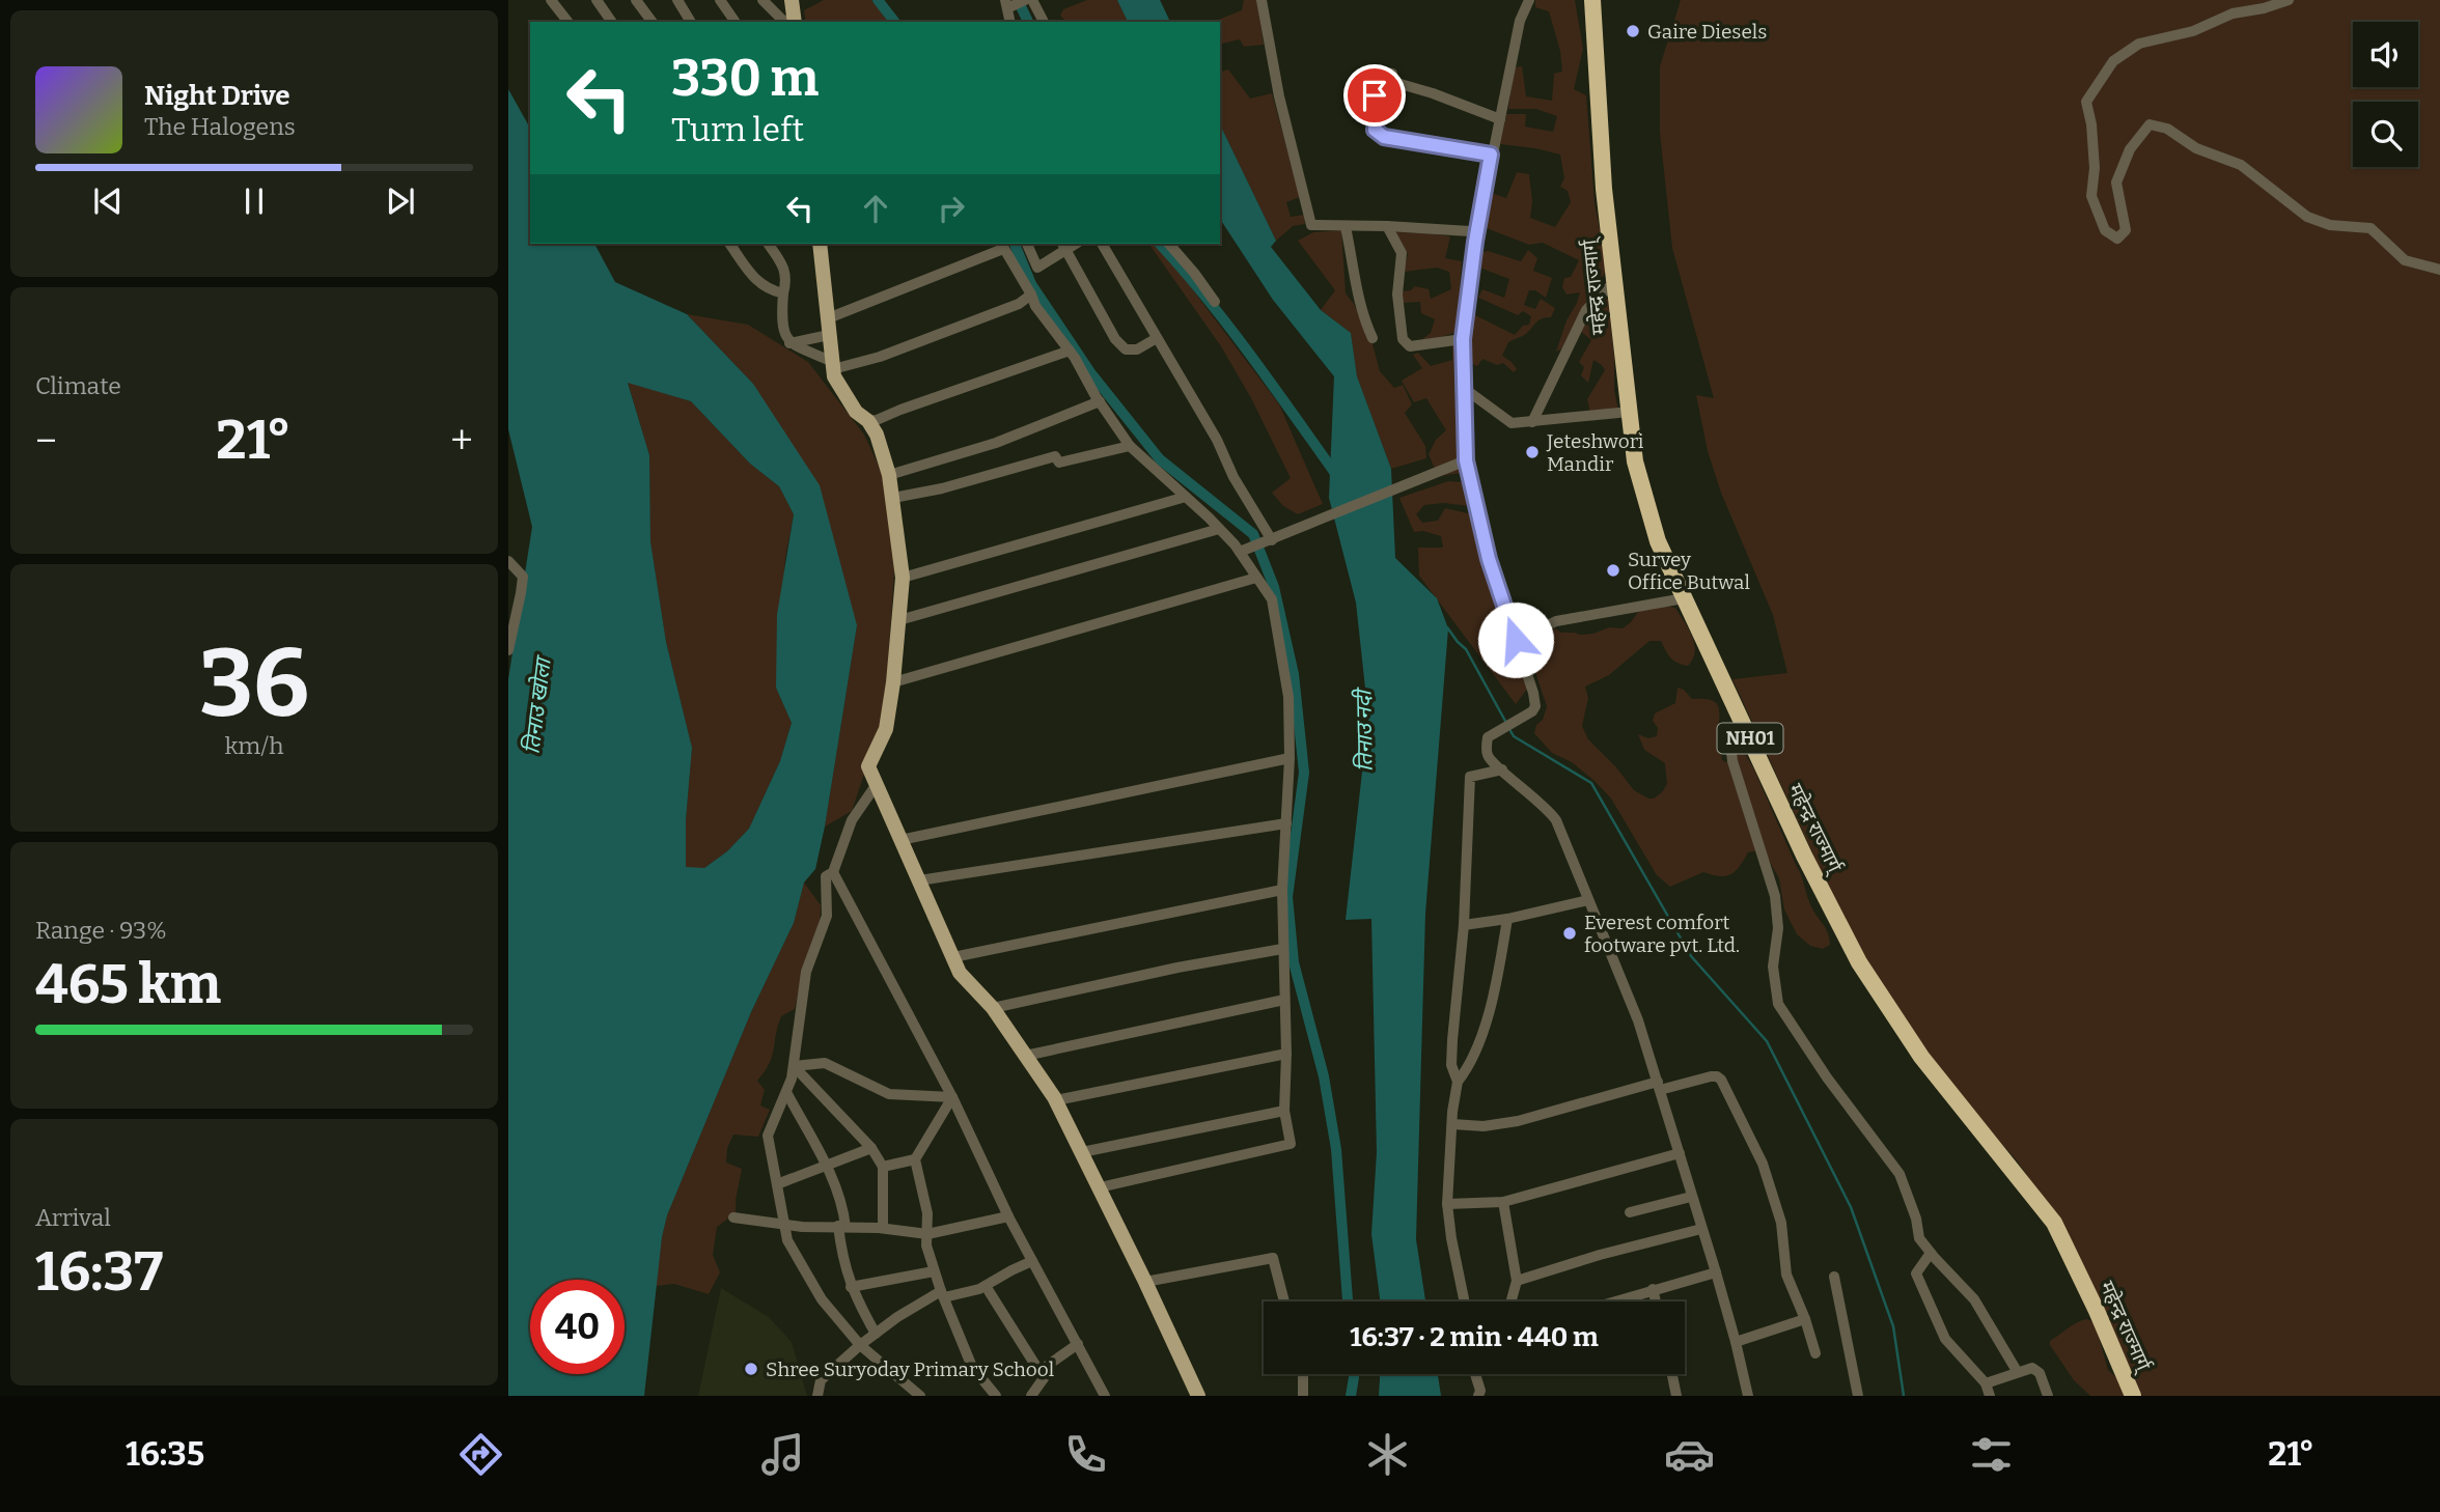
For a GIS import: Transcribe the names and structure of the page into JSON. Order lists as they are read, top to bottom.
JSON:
{
  "streets": {
    "highway": ["महेन्द्र राज्मार्ग्", "NH01"]
  },
  "water": ["तिनाउ खोला", "तिनाउ नदी"],
  "places": [
    "Gaire Diesels",
    "Jeteshwori Mandir",
    "Survey Office Butwal",
    "Everest comfort footware pvt. Ltd.",
    "Shree Suryoday Primary School"
  ],
  "page": {
    "turn": ["330 m", "Turn left"],
    "song": ["Night Drive", "The Halogens"],
    "tile": [
      "Climate",
      ["36", "km/h"],
      ["Range · 93%", "465 km"],
      ["Arrival", "16:37"]
    ],
    "heat": ["−", "21°", "+"],
    "limit": "40",
    "trip": "16:37 · 2 min · 440 m",
    "tabs": ["16:35", "21°"]
  }
}
